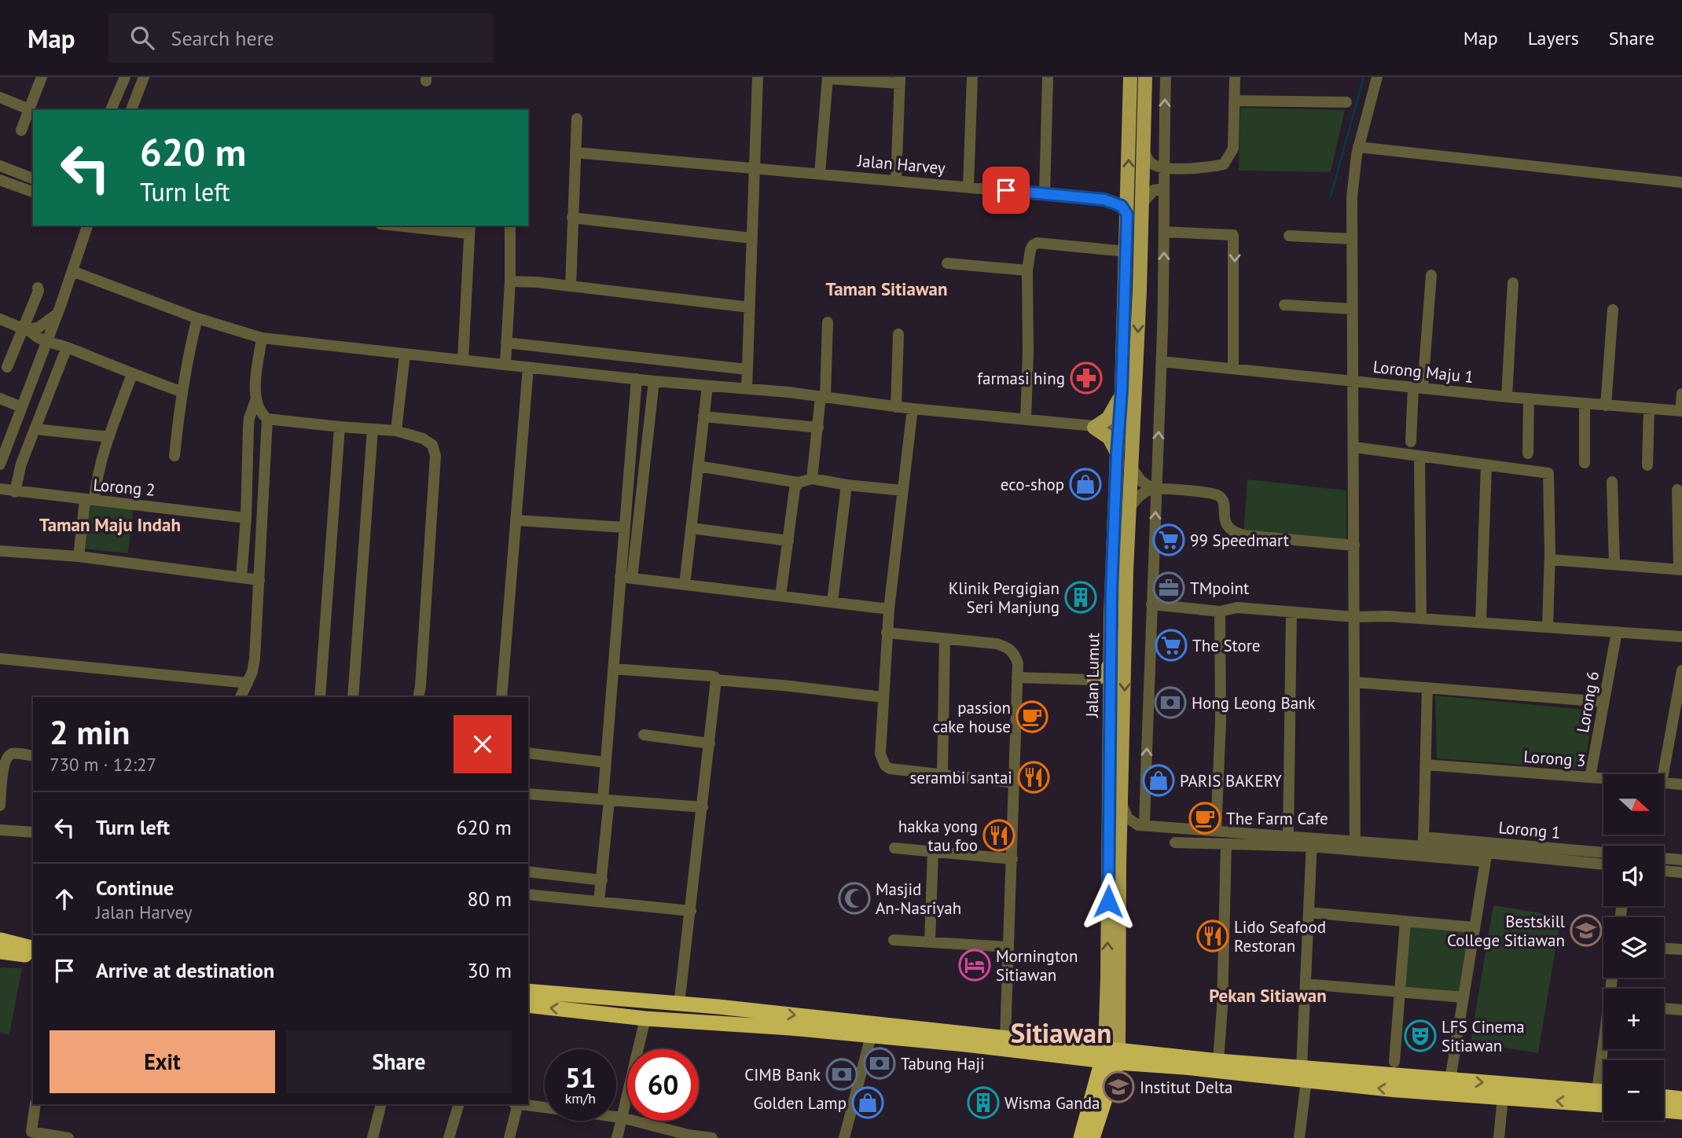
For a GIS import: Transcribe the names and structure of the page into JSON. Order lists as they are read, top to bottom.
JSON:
{
  "streets": {
    "highway": ["Jalan Lumut"],
    "street": [
      "Jalan Harvey",
      "Lorong Maju 1",
      "Lorong 2",
      "Lorong 6",
      "Lorong 3",
      "Lorong 1"
    ]
  },
  "crossings": [
    ["Lorong 6", "Lorong 3"]
  ],
  "districts": [
    "Taman Sitiawan",
    "Taman Maju Indah",
    "Pekan Sitiawan",
    "Sitiawan"
  ],
  "places": {
    "pharmacy": ["farmasi hing"],
    "shop": ["eco-shop", "PARIS BAKERY", "Golden Lamp"],
    "supermarket": ["99 Speedmart", "The Store"],
    "office": ["TMpoint"],
    "building": ["Klinik Pergigian Seri Manjung", "Wisma Ganda"],
    "bank": ["Hong Leong Bank", "Tabung Haji", "CIMB Bank"],
    "cafe": ["passion cake house", "The Farm Cafe"],
    "restaurant": ["serambi santai", "hakka yong tau foo", "Lido Seafood Restoran"],
    "mosque": ["Masjid An-Nasriyah"],
    "school or university": ["Bestskill College Sitiawan", "Institut Delta"],
    "hotel": ["Mornington Sitiawan"],
    "theatre": ["LFS Cinema Sitiawan"]
  },
  "north": "right",
  "page": {
    "header": "Map",
    "search": "Search here",
    "nav": ["Map", "Layers", "Share"],
    "turn": ["620 m", "Turn left"],
    "heading": ["2 min", "730 m · 12:27"],
    "map_buttons": ["+", "−"],
    "list": [
      {
        "name": "Turn left",
        "value": "620 m"
      },
      {
        "name": "Continue",
        "note": "Jalan Harvey",
        "value": "80 m"
      },
      {
        "name": "Arrive at destination",
        "value": "30 m"
      }
    ],
    "buttons": ["Exit", "Share"],
    "speed": "51 km/h",
    "limit": "60"
  }
}
